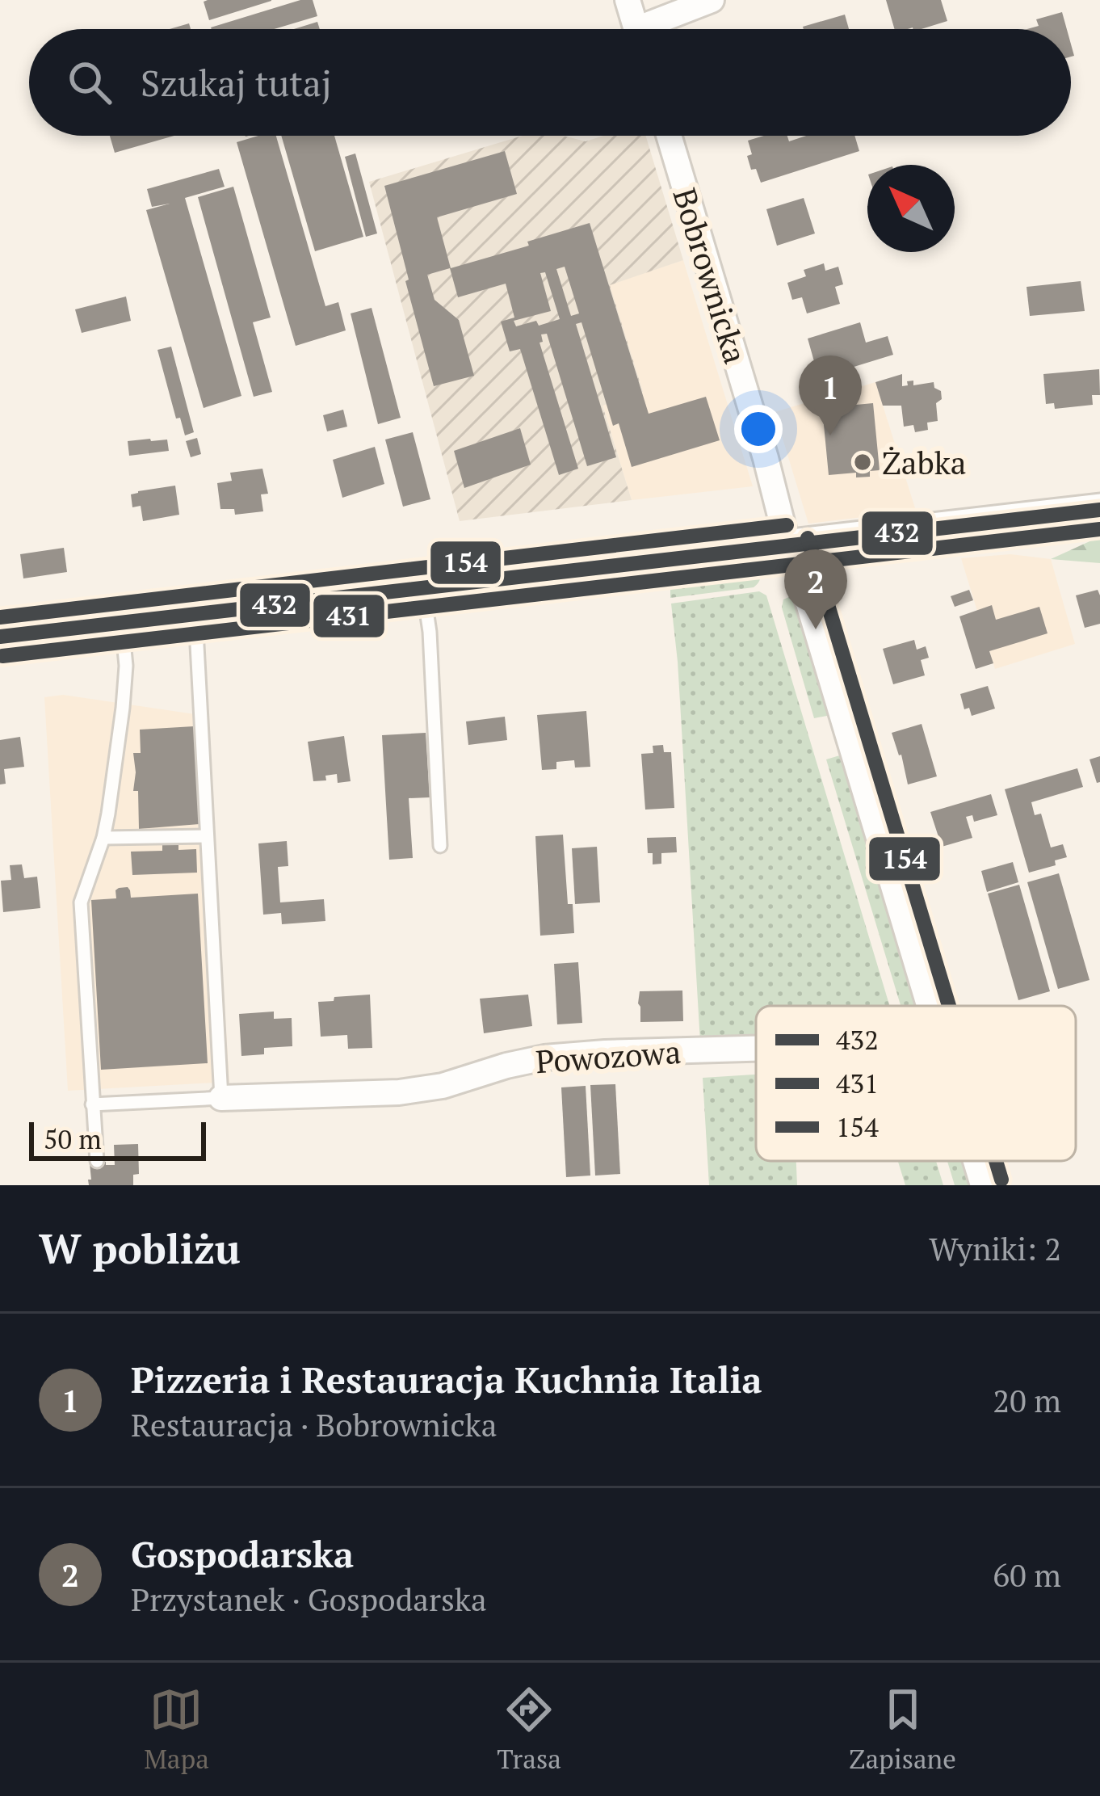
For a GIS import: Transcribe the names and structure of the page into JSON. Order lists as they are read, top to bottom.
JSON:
{
  "streets": {
    "street": ["Bobrownicka", "Powozowa"]
  },
  "places": ["Żabka"],
  "lines": ["transit line 432", "transit line 154", "transit line 431"],
  "legend": ["432", "431", "154"],
  "scale_bar": "50 m",
  "north": "top left",
  "page": {
    "search": "Szukaj tutaj",
    "pins": ["1", "2"],
    "scale": "50 m",
    "heading": ["W pobliżu", "Wyniki: 2"],
    "list": [
      {
        "mark": "1",
        "name": "Pizzeria i Restauracja Kuchnia Italia",
        "note": "Restauracja · Bobrownicka",
        "value": "20 m"
      },
      {
        "mark": "2",
        "name": "Gospodarska",
        "note": "Przystanek · Gospodarska",
        "value": "60 m"
      }
    ],
    "nav": ["Mapa", "Trasa", "Zapisane"]
  }
}
